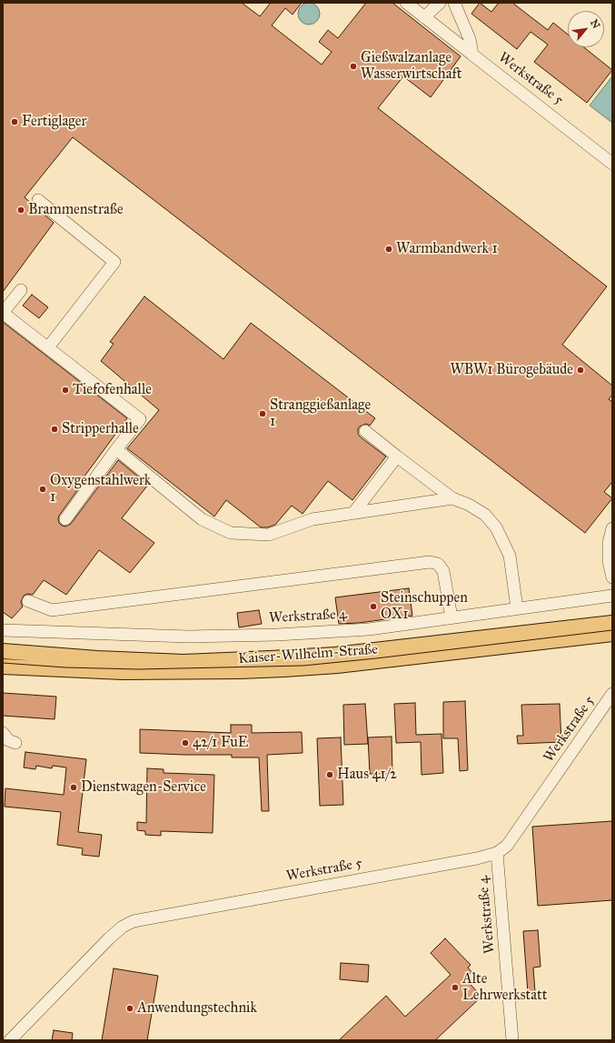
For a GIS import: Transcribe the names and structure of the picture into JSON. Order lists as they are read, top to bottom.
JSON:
{
  "streets": {
    "main road": ["Kaiser-Wilhelm-Straße"],
    "lane": ["Werkstraße 5", "Werkstraße 4"]
  },
  "crossings": [
    ["Werkstraße 5", "Werkstraße 4"]
  ],
  "places": [
    "Gießwalzanlage Wasserwirtschaft",
    "Fertiglager",
    "Brammenstraße",
    "Warmbandwerk 1",
    "WBW1 Bürogebäude",
    "Tiefofenhalle",
    "Stranggießanlage 1",
    "Stripperhalle",
    "Oxygenstahlwerk 1",
    "Steinschuppen OX1",
    "42/1 FuE",
    "Haus 41/2",
    "Dienstwagen-Service",
    "Alte Lehrwerkstatt",
    "Anwendungstechnik"
  ],
  "north": "top right"
}
